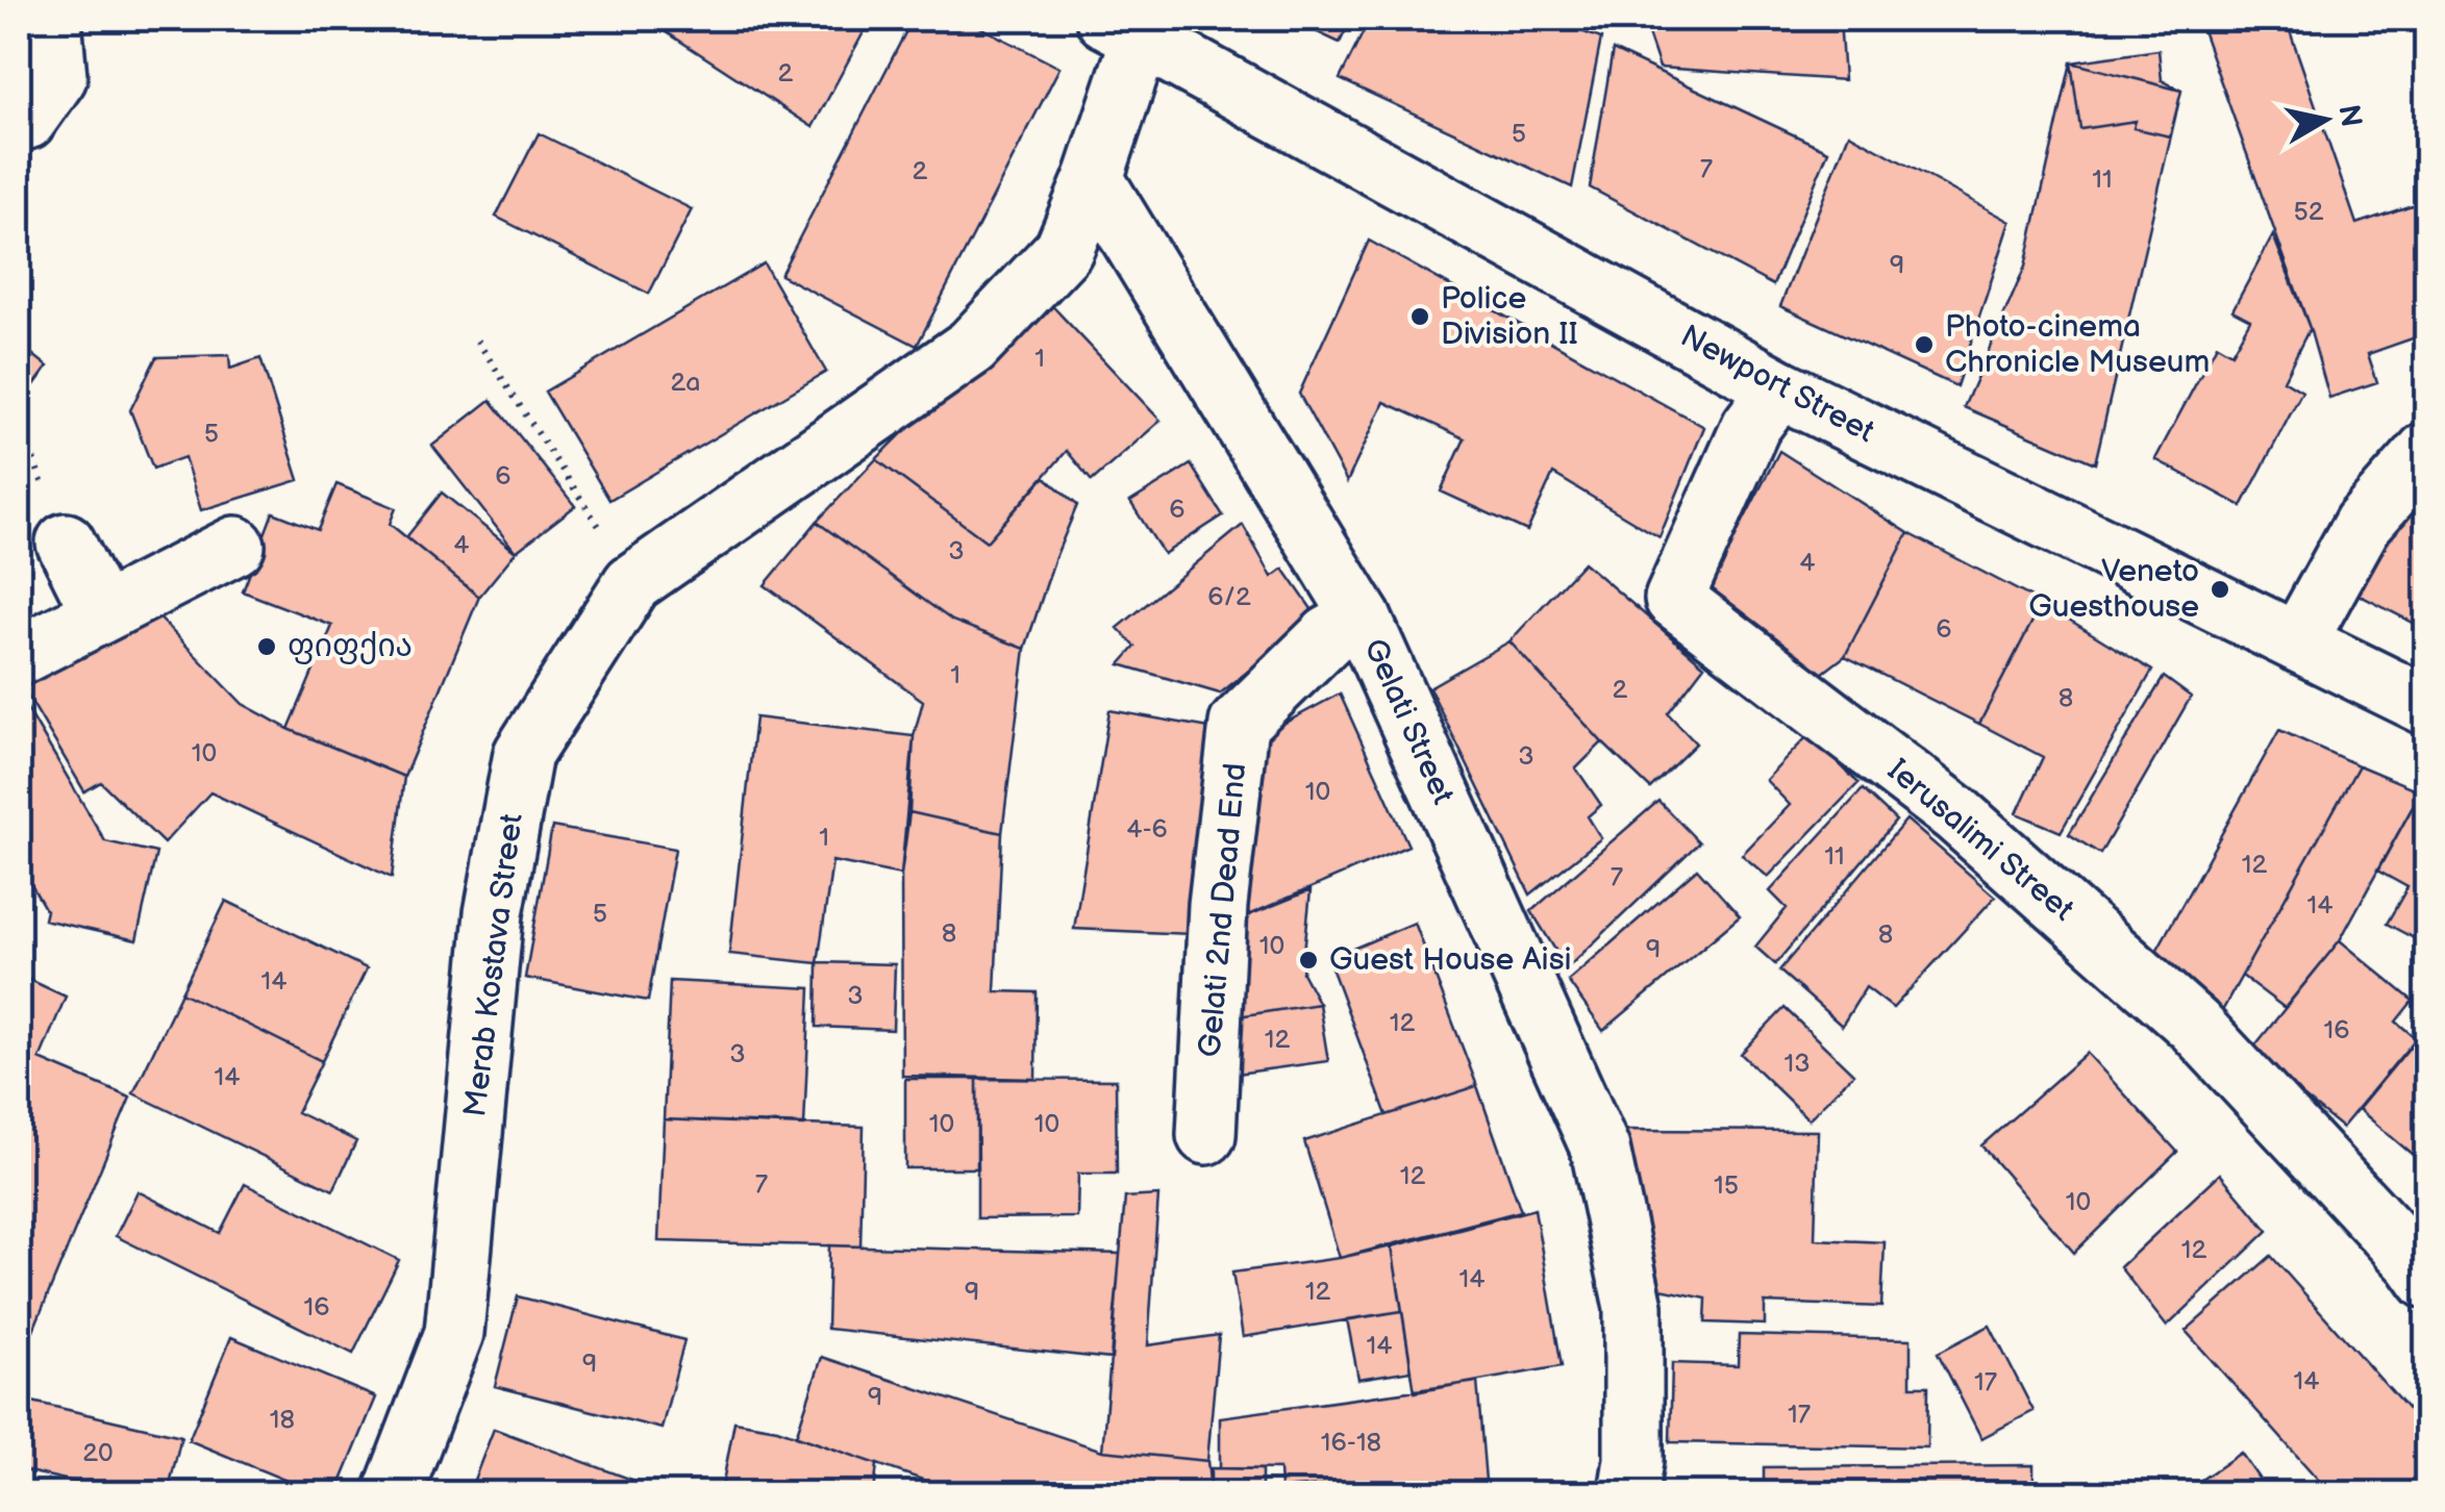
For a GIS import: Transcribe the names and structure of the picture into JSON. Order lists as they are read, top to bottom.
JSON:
{
  "streets": {
    "street": [
      "Newport Street",
      "Gelati Street",
      "Ierusalimi Street",
      "Gelati 2nd Dead End",
      "Merab Kostava Street"
    ]
  },
  "crossings": [
    ["Newport Street", "Ierusalimi Street"],
    ["Gelati Street", "Gelati 2nd Dead End"],
    ["Gelati Street", "Merab Kostava Street"]
  ],
  "places": [
    "Police Division II",
    "Photo-cinema Chronicle Museum",
    "Veneto Guesthouse",
    "ფიფქია",
    "Guest House Aisi"
  ],
  "house_numbers": [
    "2",
    "5",
    "7",
    "2",
    "11",
    "52",
    "9",
    "1",
    "2a",
    "5",
    "6",
    "6",
    "4",
    "3",
    "4",
    "6/2",
    "6",
    "1",
    "2",
    "8",
    "10",
    "3",
    "10",
    "4-6",
    "1",
    "11",
    "12",
    "7",
    "14",
    "5",
    "8",
    "8",
    "10",
    "9",
    "14",
    "3",
    "12",
    "16",
    "12",
    "3",
    "13",
    "14",
    "10",
    "10",
    "12",
    "7",
    "15",
    "10",
    "12",
    "14",
    "9",
    "12",
    "16",
    "14",
    "9",
    "14",
    "17",
    "9",
    "17",
    "18",
    "16-18",
    "20"
  ],
  "north": "right"
}
